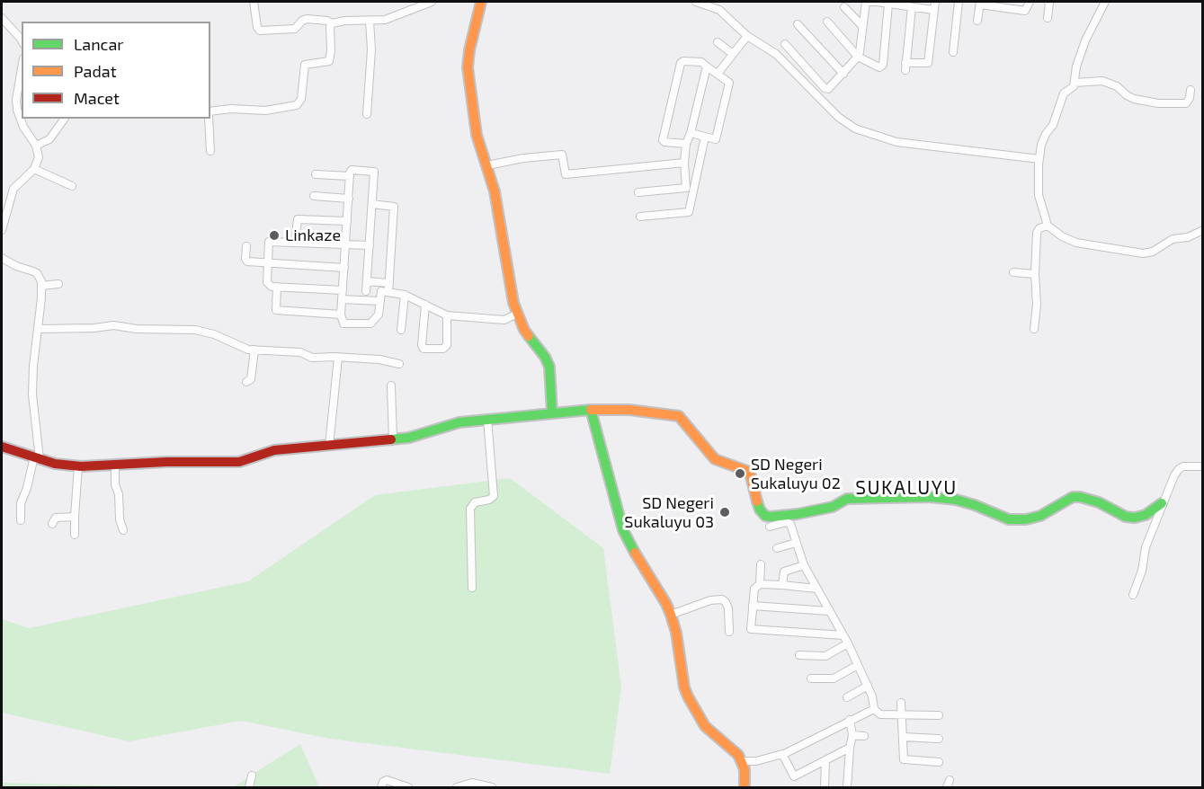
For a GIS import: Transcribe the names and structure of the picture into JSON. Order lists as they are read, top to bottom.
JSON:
{
  "districts": ["SUKALUYU"],
  "places": ["Linkaze", "SD Negeri Sukaluyu 02", "SD Negeri Sukaluyu 03"],
  "legend": ["Lancar", "Padat", "Macet"]
}
